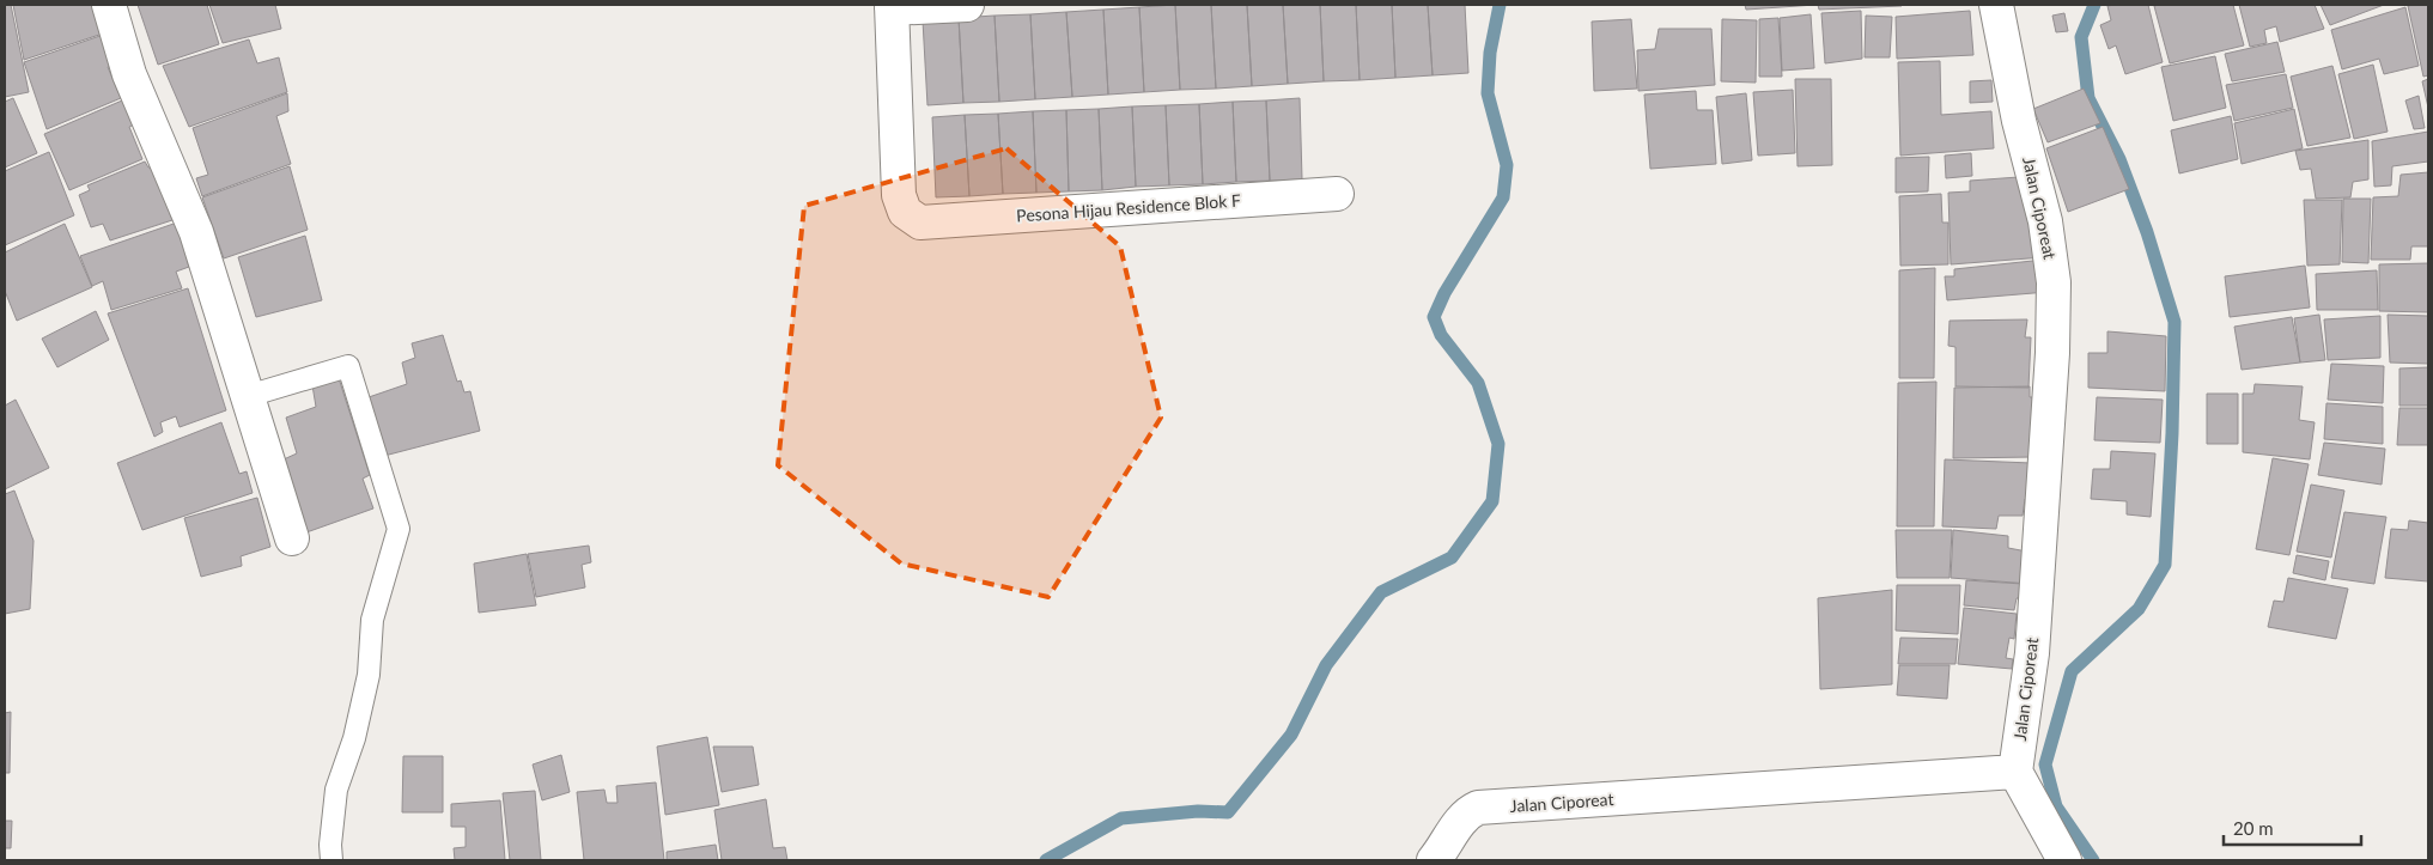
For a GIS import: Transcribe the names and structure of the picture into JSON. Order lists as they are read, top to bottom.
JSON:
{
  "streets": {
    "street": ["Pesona Hijau Residence Blok F", "Jalan Ciporeat"]
  },
  "scale_bar": "20 m"
}
